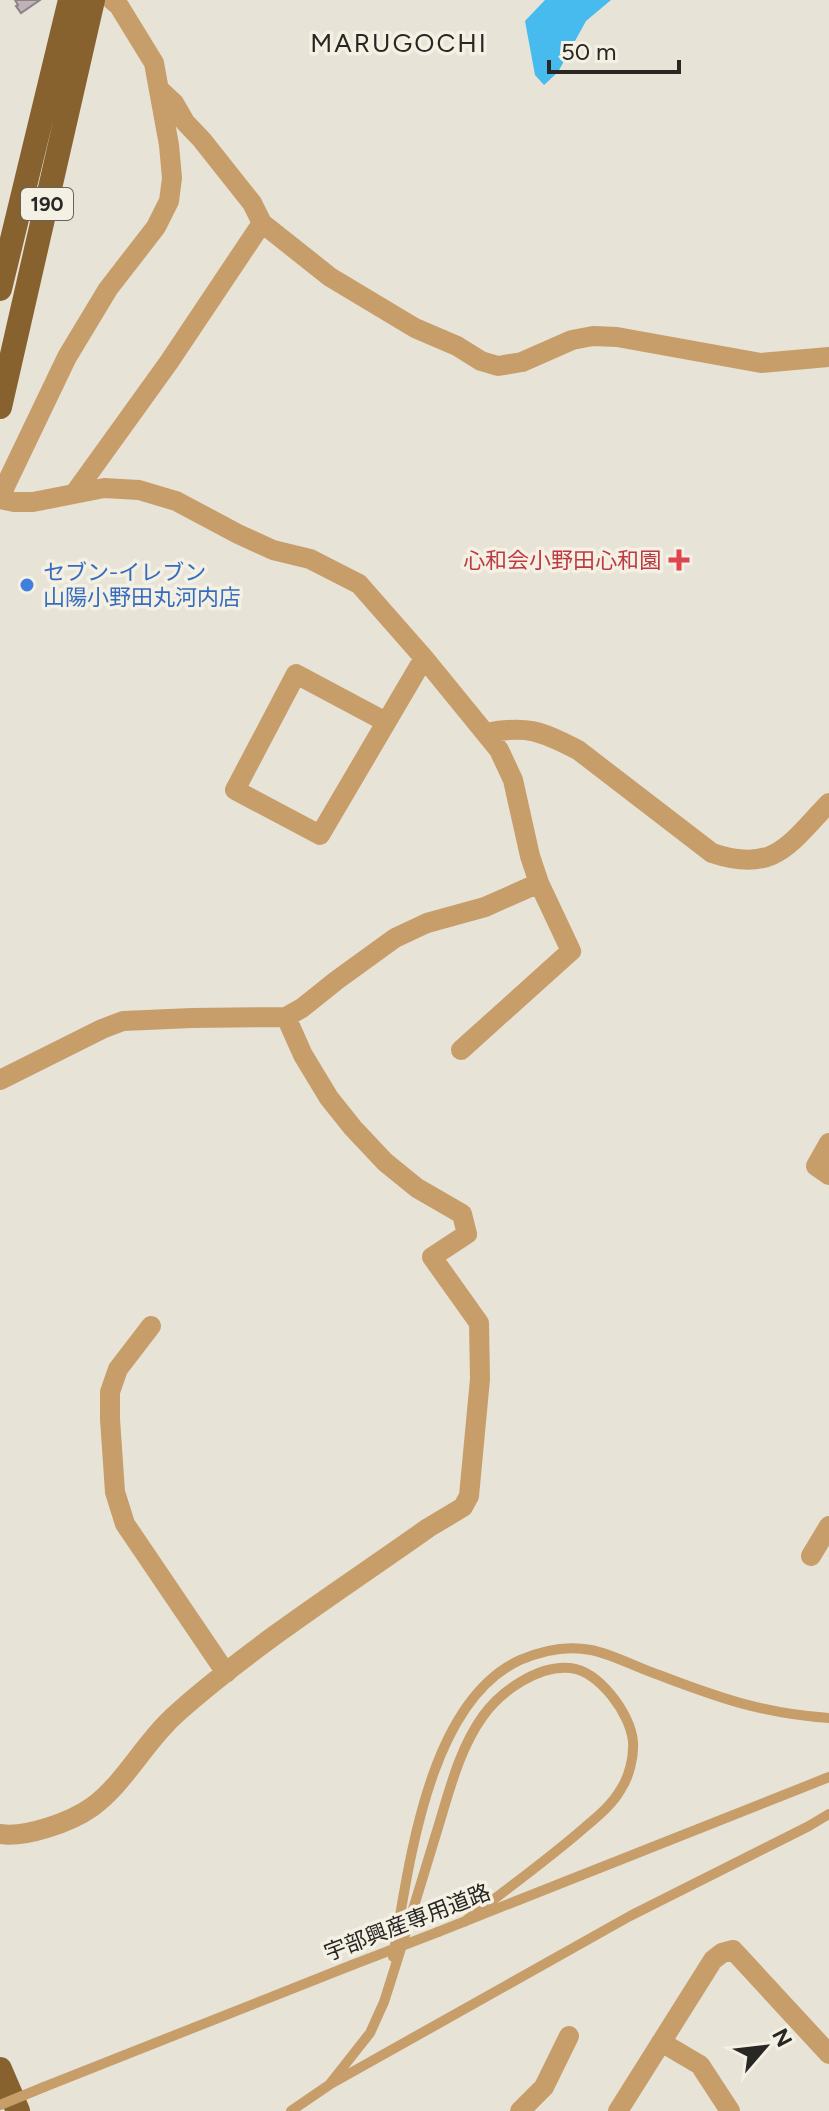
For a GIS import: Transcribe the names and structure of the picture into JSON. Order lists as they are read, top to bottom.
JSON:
{
  "streets": {
    "highway": ["190"],
    "lane": ["宇部興産専用道路"]
  },
  "districts": ["MARUGOCHI"],
  "places": {
    "health": ["心和会小野田心和園"],
    "other": ["セブン-イレブン 山陽小野田丸河内店"]
  },
  "scale_bar": "50 m",
  "north": "top right"
}
